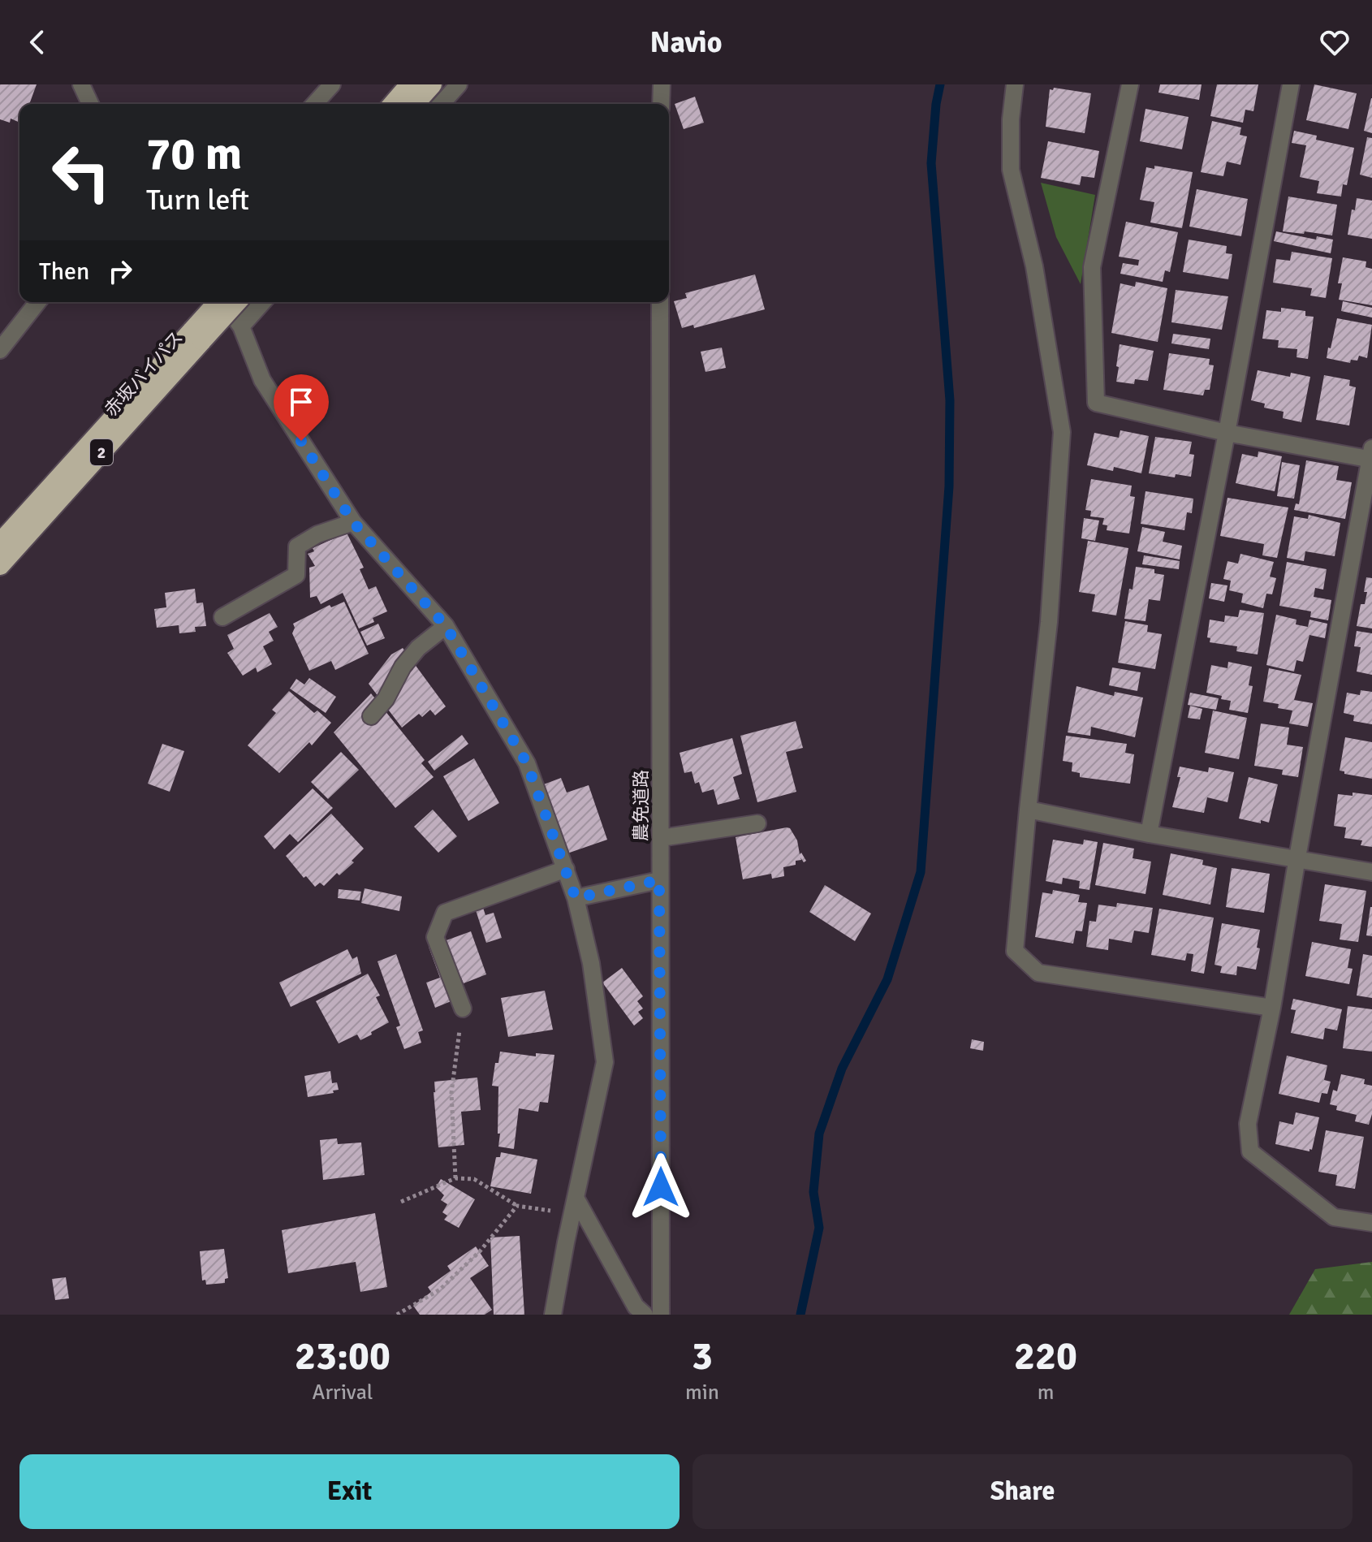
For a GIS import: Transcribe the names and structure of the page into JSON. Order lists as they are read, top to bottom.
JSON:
{
  "streets": {
    "highway": ["赤坂バイパス", "2"],
    "street": ["農免道路"]
  },
  "page": {
    "header": "Navio",
    "turn": ["70 m", "Turn left"],
    "then": "Then",
    "eta": [
      "23:00",
      "Arrival",
      "3",
      "min",
      "220",
      "m"
    ],
    "buttons": ["Exit", "Share"]
  }
}
